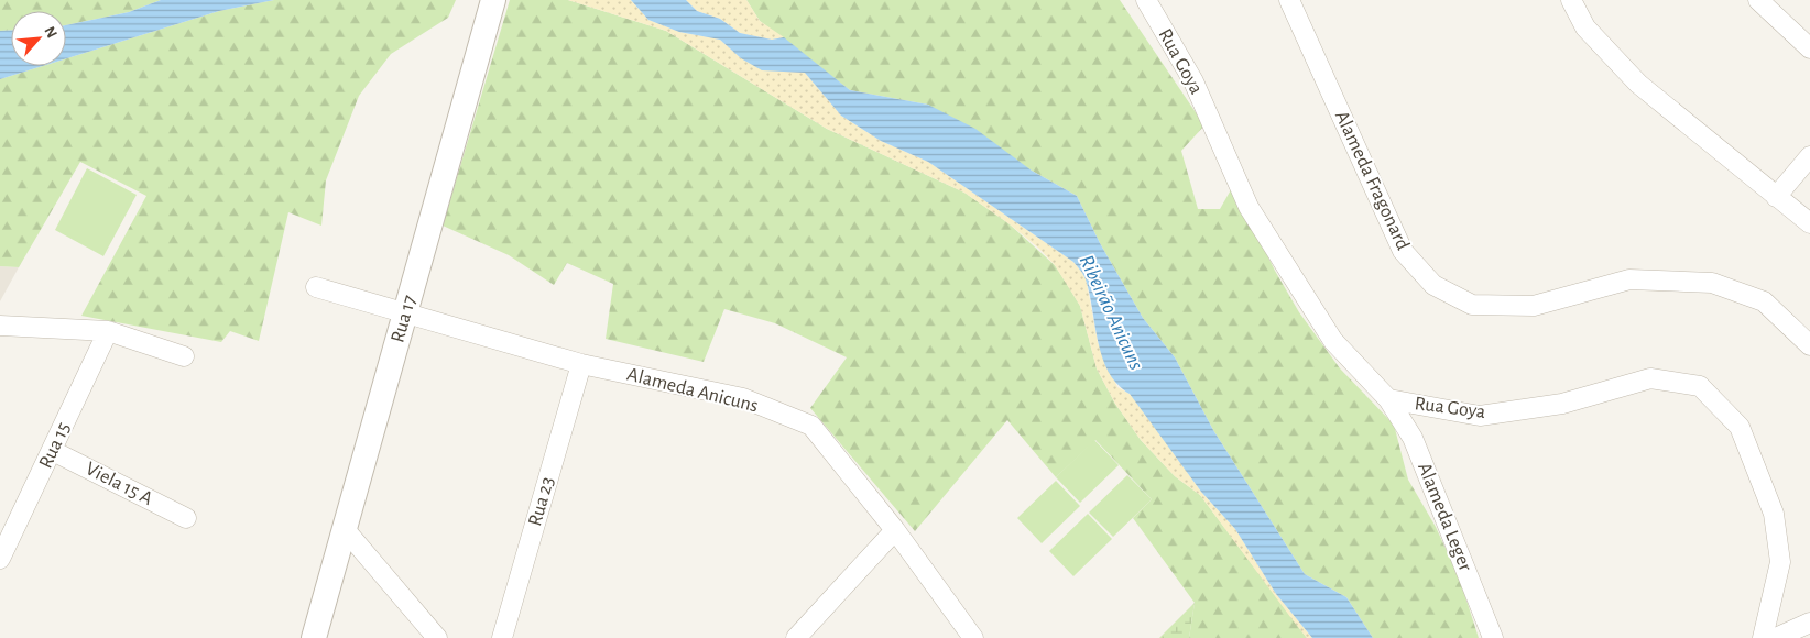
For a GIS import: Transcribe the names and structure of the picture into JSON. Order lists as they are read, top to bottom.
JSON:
{
  "streets": {
    "street": [
      "Rua Goya",
      "Alameda Fragonard",
      "Rua 17",
      "Alameda Anicuns",
      "Rua 15",
      "Viela 15 A",
      "Rua 23",
      "Alameda Leger"
    ]
  },
  "crossings": [
    ["Rua Goya", "Alameda Leger"],
    ["Rua 17", "Alameda Anicuns"],
    ["Alameda Anicuns", "Rua 23"],
    ["Rua 15", "Viela 15 A"]
  ],
  "water": ["Ribeirão Anicuns"],
  "north": "top right"
}
